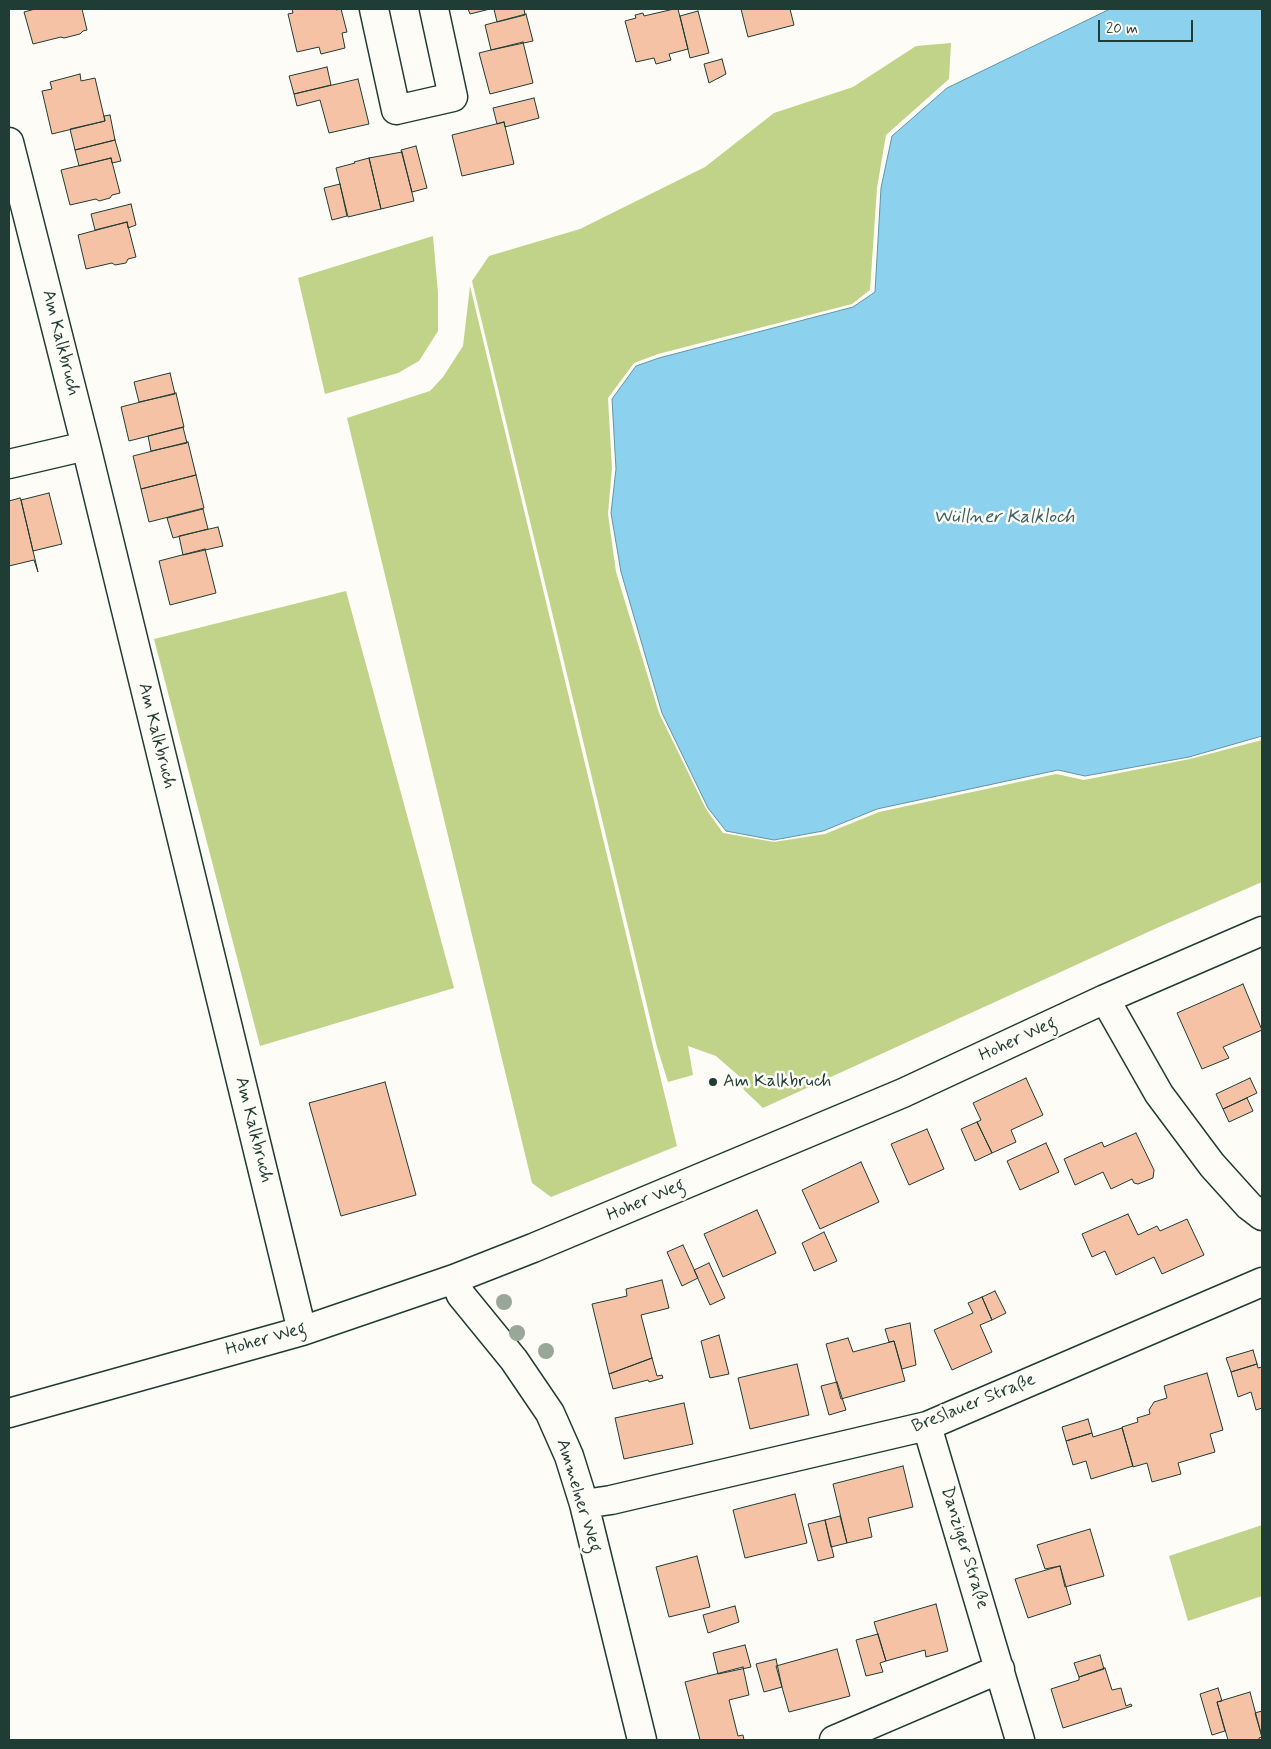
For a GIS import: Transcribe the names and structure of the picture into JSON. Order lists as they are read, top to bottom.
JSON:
{
  "streets": {
    "street": [
      "Am Kalkbruch",
      "Hoher Weg",
      "Breslauer Straße",
      "Ammelner Weg",
      "Danziger Straße"
    ]
  },
  "crossings": [
    ["Am Kalkbruch", "Hoher Weg"],
    ["Hoher Weg", "Ammelner Weg"],
    ["Breslauer Straße", "Ammelner Weg"],
    ["Breslauer Straße", "Danziger Straße"]
  ],
  "water": ["Wüllner Kalkloch"],
  "places": ["Am Kalkbruch"],
  "scale_bar": "20 m"
}
